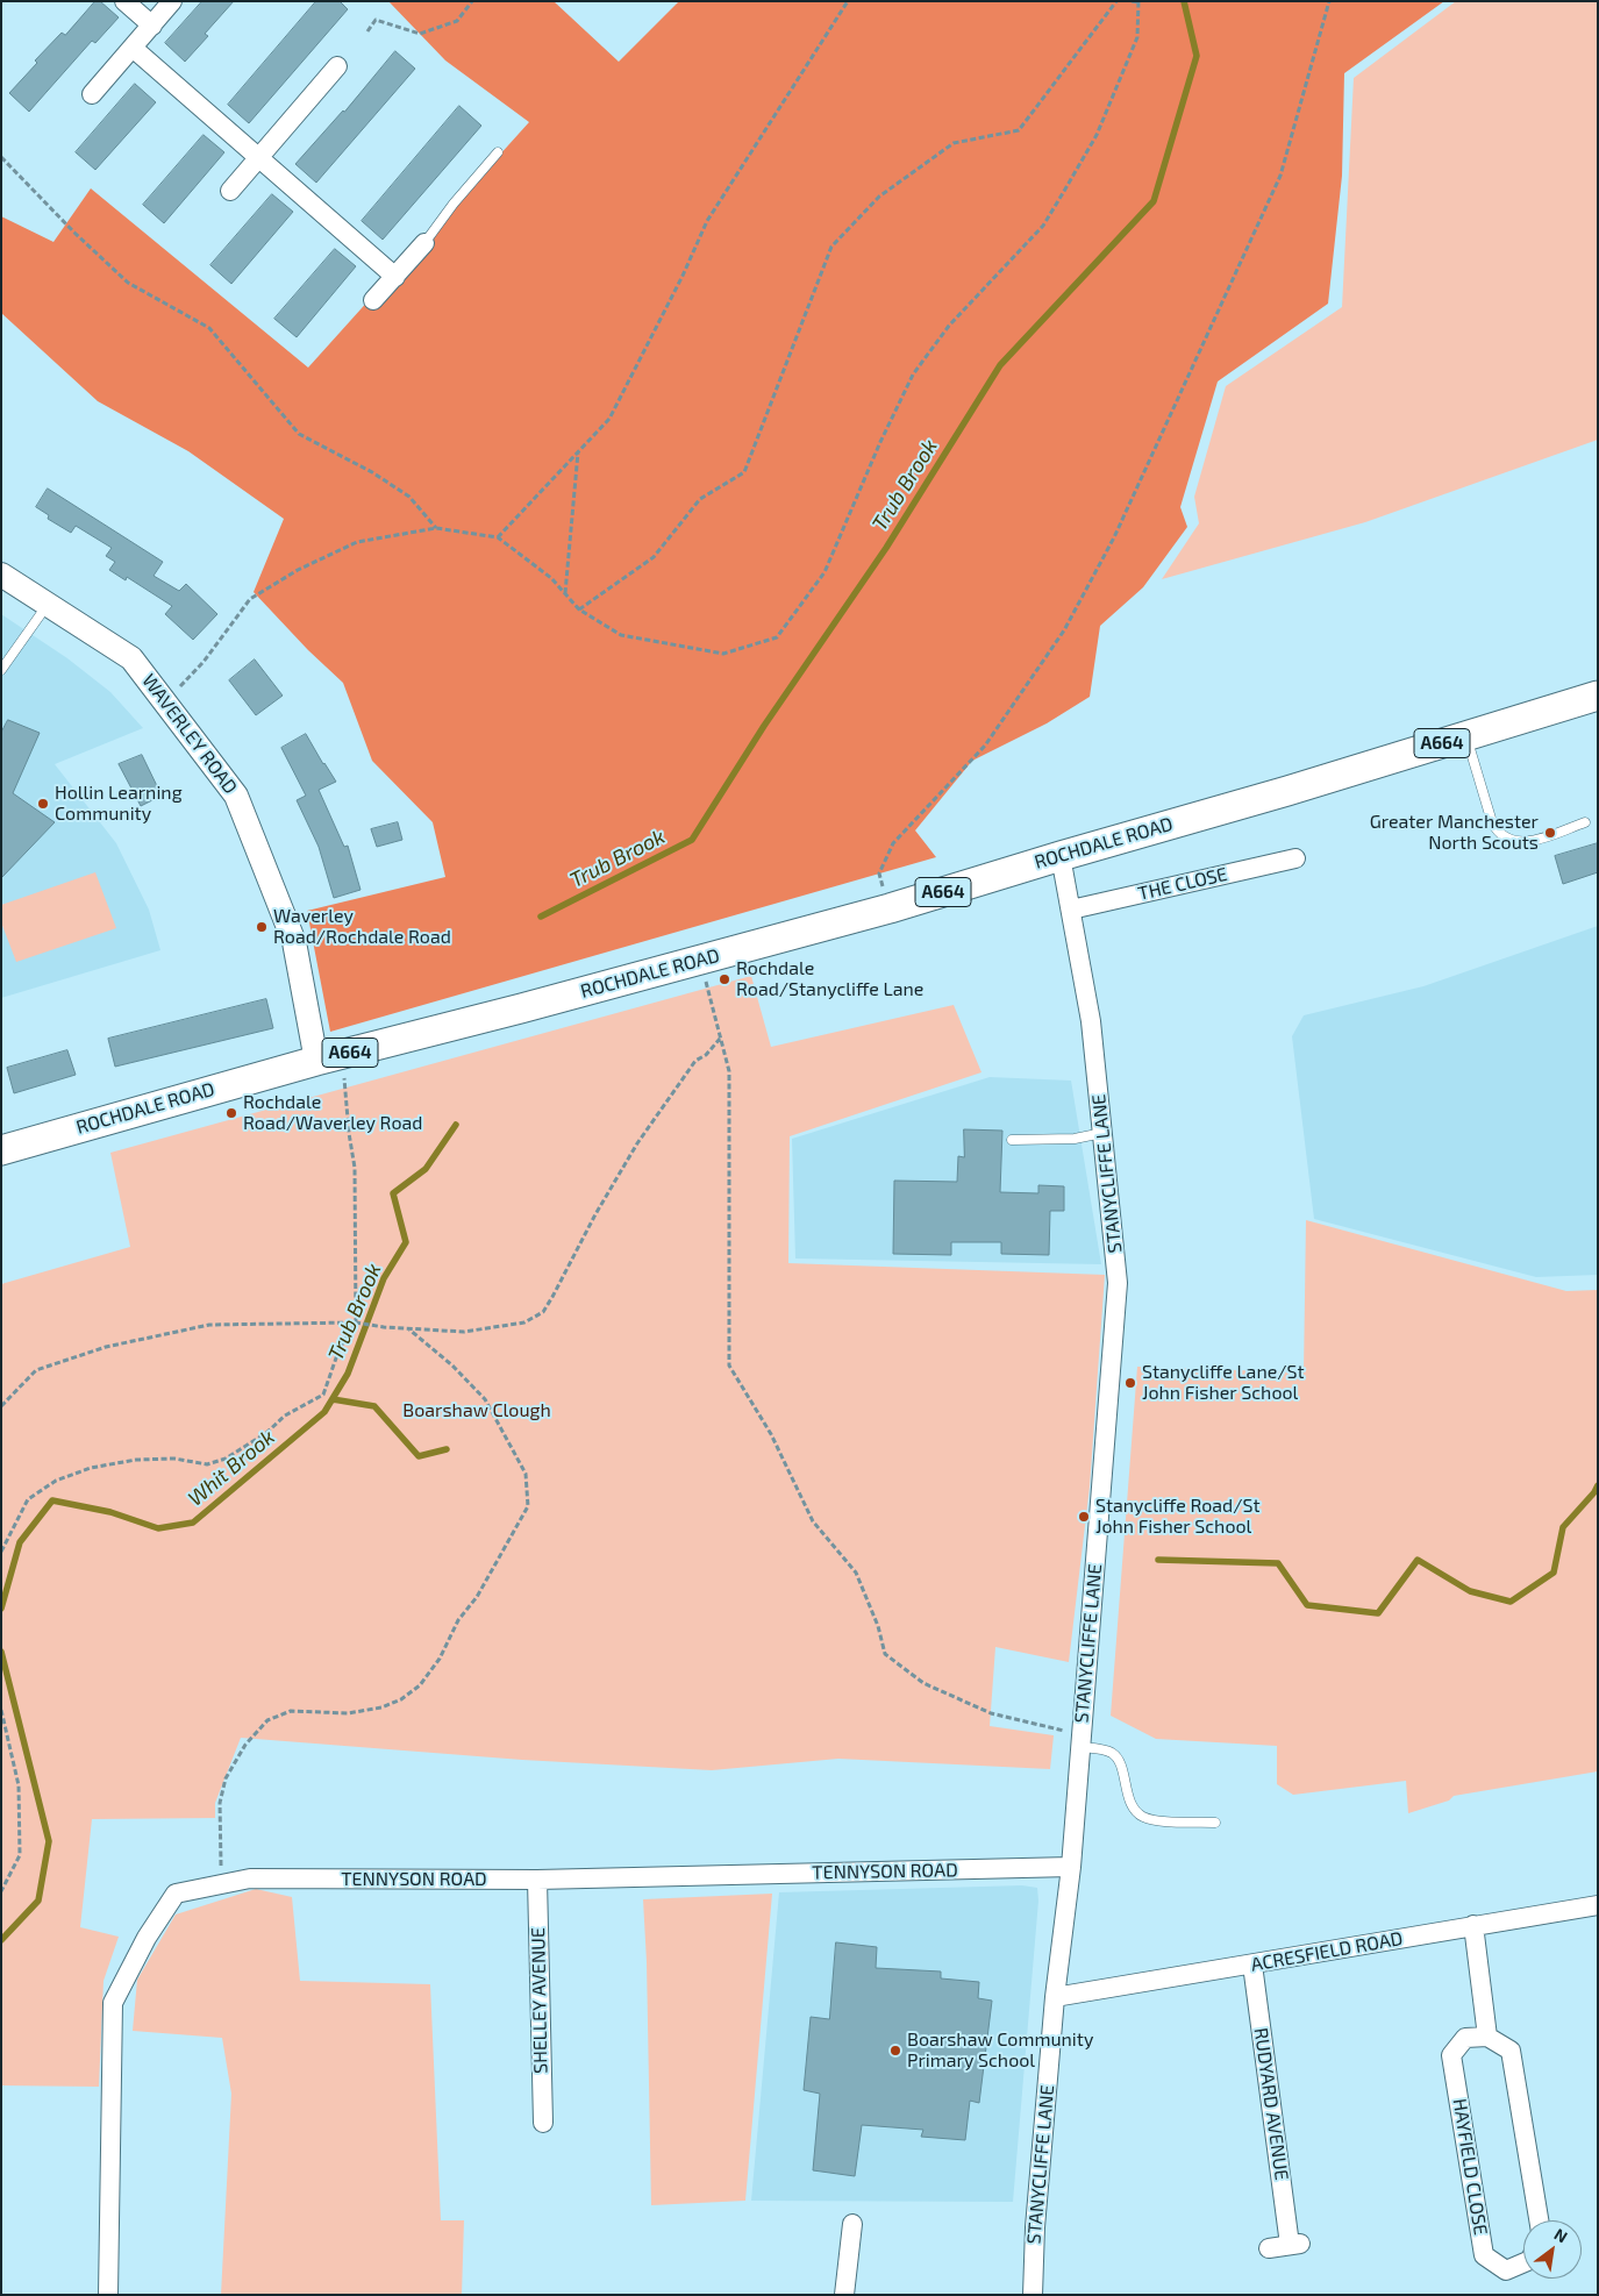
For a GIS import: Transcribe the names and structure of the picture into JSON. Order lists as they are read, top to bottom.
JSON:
{
  "streets": {
    "main road": ["A664", "ROCHDALE ROAD"],
    "street": [
      "WAVERLEY ROAD",
      "THE CLOSE",
      "STANYCLIFFE LANE",
      "TENNYSON ROAD",
      "ACRESFIELD ROAD",
      "SHELLEY AVENUE",
      "RUDYARD AVENUE",
      "HAYFIELD CLOSE"
    ]
  },
  "crossings": [
    ["WAVERLEY ROAD", "ROCHDALE ROAD"],
    ["ROCHDALE ROAD", "STANYCLIFFE LANE"],
    ["THE CLOSE", "STANYCLIFFE LANE"],
    ["STANYCLIFFE LANE", "TENNYSON ROAD"],
    ["STANYCLIFFE LANE", "ACRESFIELD ROAD"],
    ["TENNYSON ROAD", "SHELLEY AVENUE"],
    ["ACRESFIELD ROAD", "RUDYARD AVENUE"]
  ],
  "water": ["Trub Brook", "Whit Brook"],
  "parks": ["Boarshaw Clough"],
  "places": [
    "Hollin Learning Community",
    "Greater Manchester North Scouts",
    "Waverley Road/Rochdale Road",
    "Rochdale Road/Stanycliffe Lane",
    "Rochdale Road/Waverley Road",
    "Stanycliffe Lane/St John Fisher School",
    "Stanycliffe Road/St John Fisher School",
    "Boarshaw Community Primary School"
  ],
  "north": "top right"
}
